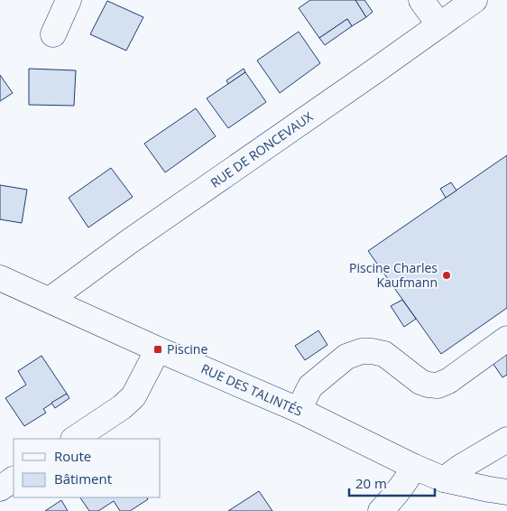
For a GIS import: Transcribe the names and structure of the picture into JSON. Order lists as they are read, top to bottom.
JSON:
{
  "streets": {
    "street": ["RUE DE RONCEVAUX", "RUE DES TALINTÉS"]
  },
  "crossings": [
    ["RUE DE RONCEVAUX", "RUE DES TALINTÉS"]
  ],
  "places": {
    "other": ["Piscine Charles Kaufmann"],
    "transit": ["Piscine"]
  },
  "legend": ["Route", "Bâtiment"],
  "scale_bar": "20 m"
}
